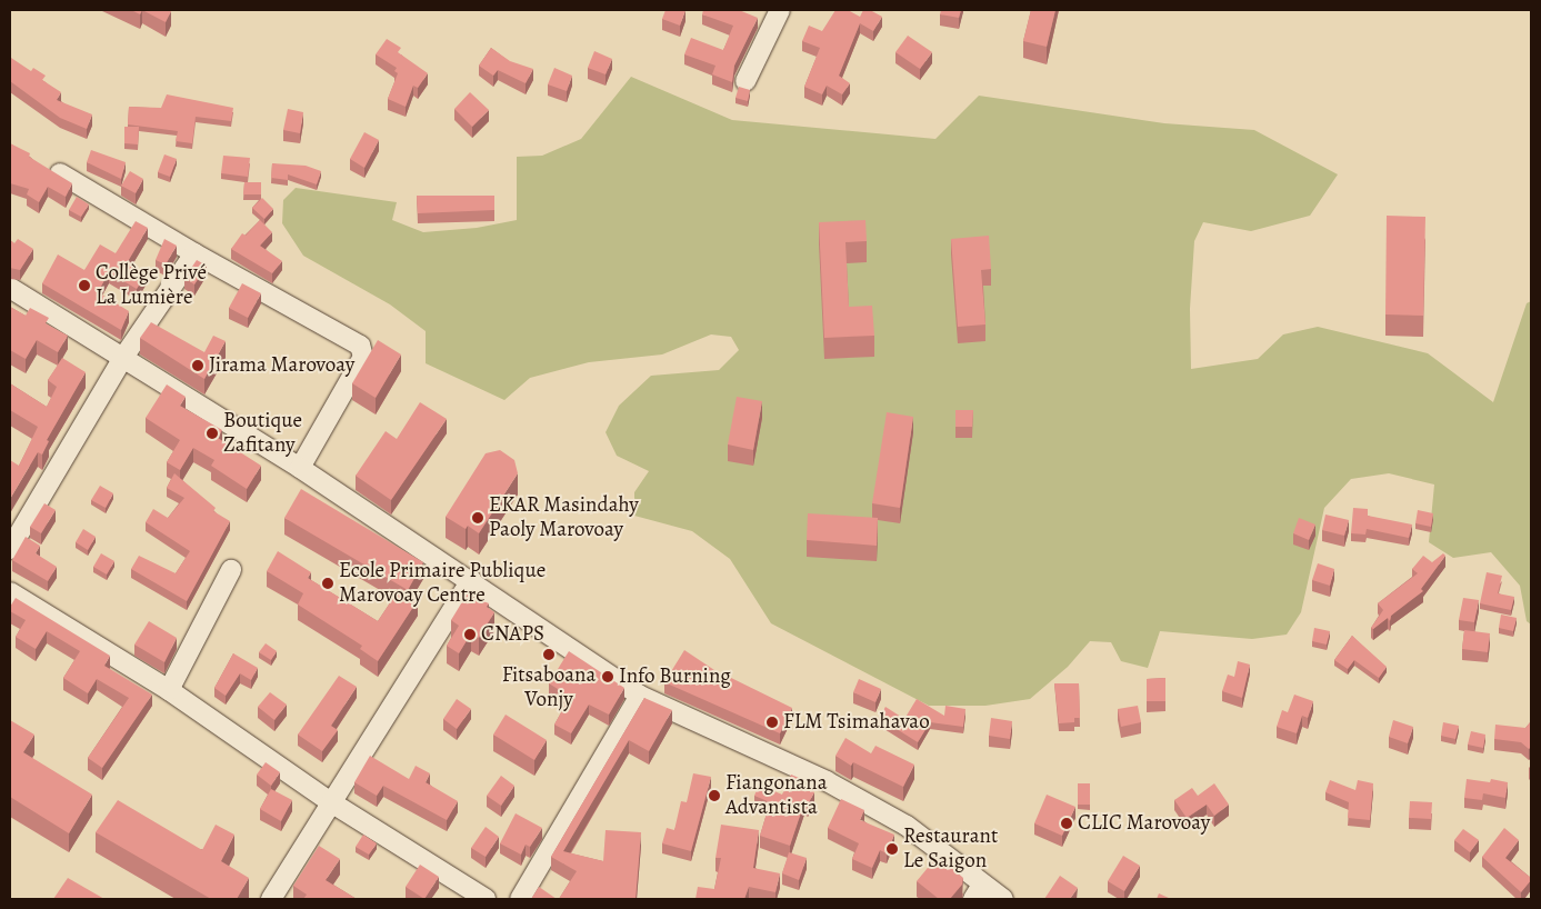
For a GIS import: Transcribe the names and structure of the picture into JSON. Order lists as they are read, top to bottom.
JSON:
{
  "places": [
    "Collège Privé La Lumière",
    "Jirama Marovoay",
    "Boutique Zafitany",
    "EKAR Masindahy Paoly Marovoay",
    "Ecole Primaire Publique Marovoay Centre",
    "CNAPS",
    "Fitsaboana Vonjy",
    "Info Burning",
    "FLM Tsimahavao",
    "Fiangonana Advantista",
    "CLIC Marovoay",
    "Restaurant Le Saigon"
  ]
}
